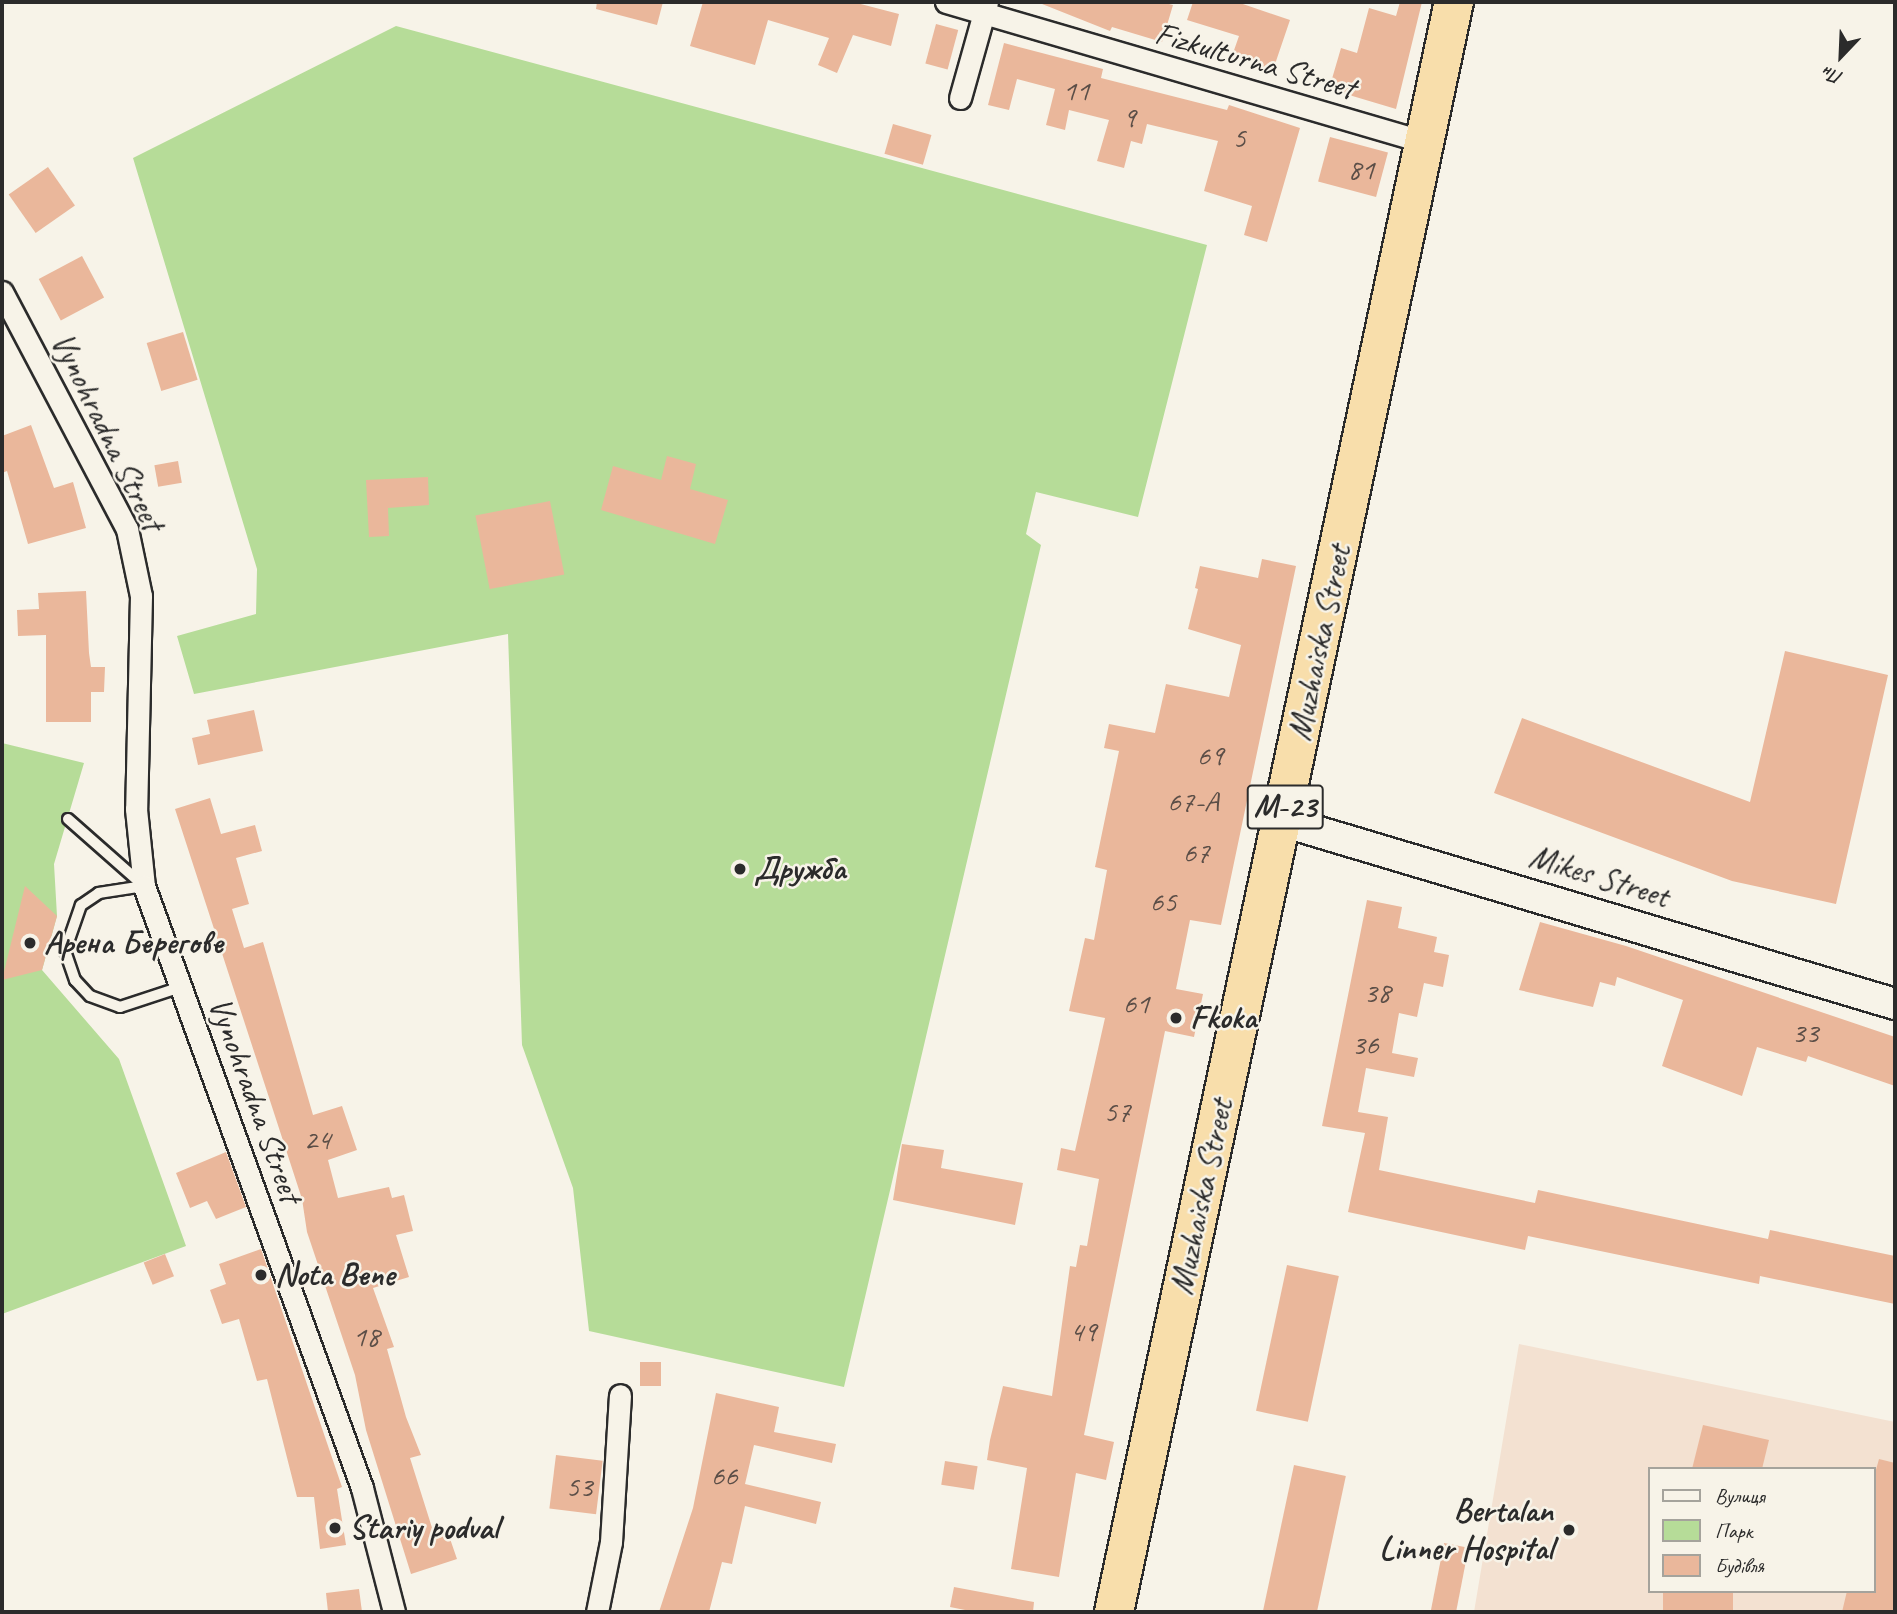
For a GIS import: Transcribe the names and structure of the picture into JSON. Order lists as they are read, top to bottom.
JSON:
{
  "streets": {
    "highway": ["Muzhaiska Street", "М-23"],
    "main road": ["Mikes Street"],
    "street": ["Fizkulturna Street", "Vynohradna Street"]
  },
  "crossings": [
    ["Fizkulturna Street", "Muzhaiska Street"],
    ["Muzhaiska Street", "Mikes Street"]
  ],
  "places": [
    "Дружба",
    "Арена Берегове",
    "Fkoka",
    "Nota Bene",
    "Stariy podval",
    "Bertalan Linner Hospital"
  ],
  "house_numbers": [
    "11",
    "9",
    "5",
    "81",
    "69",
    "67-А",
    "67",
    "65",
    "38",
    "61",
    "33",
    "36",
    "57",
    "24",
    "49",
    "18",
    "66",
    "53"
  ],
  "legend": ["Вулиця", "Парк", "Будівля"],
  "north": "bottom left"
}
